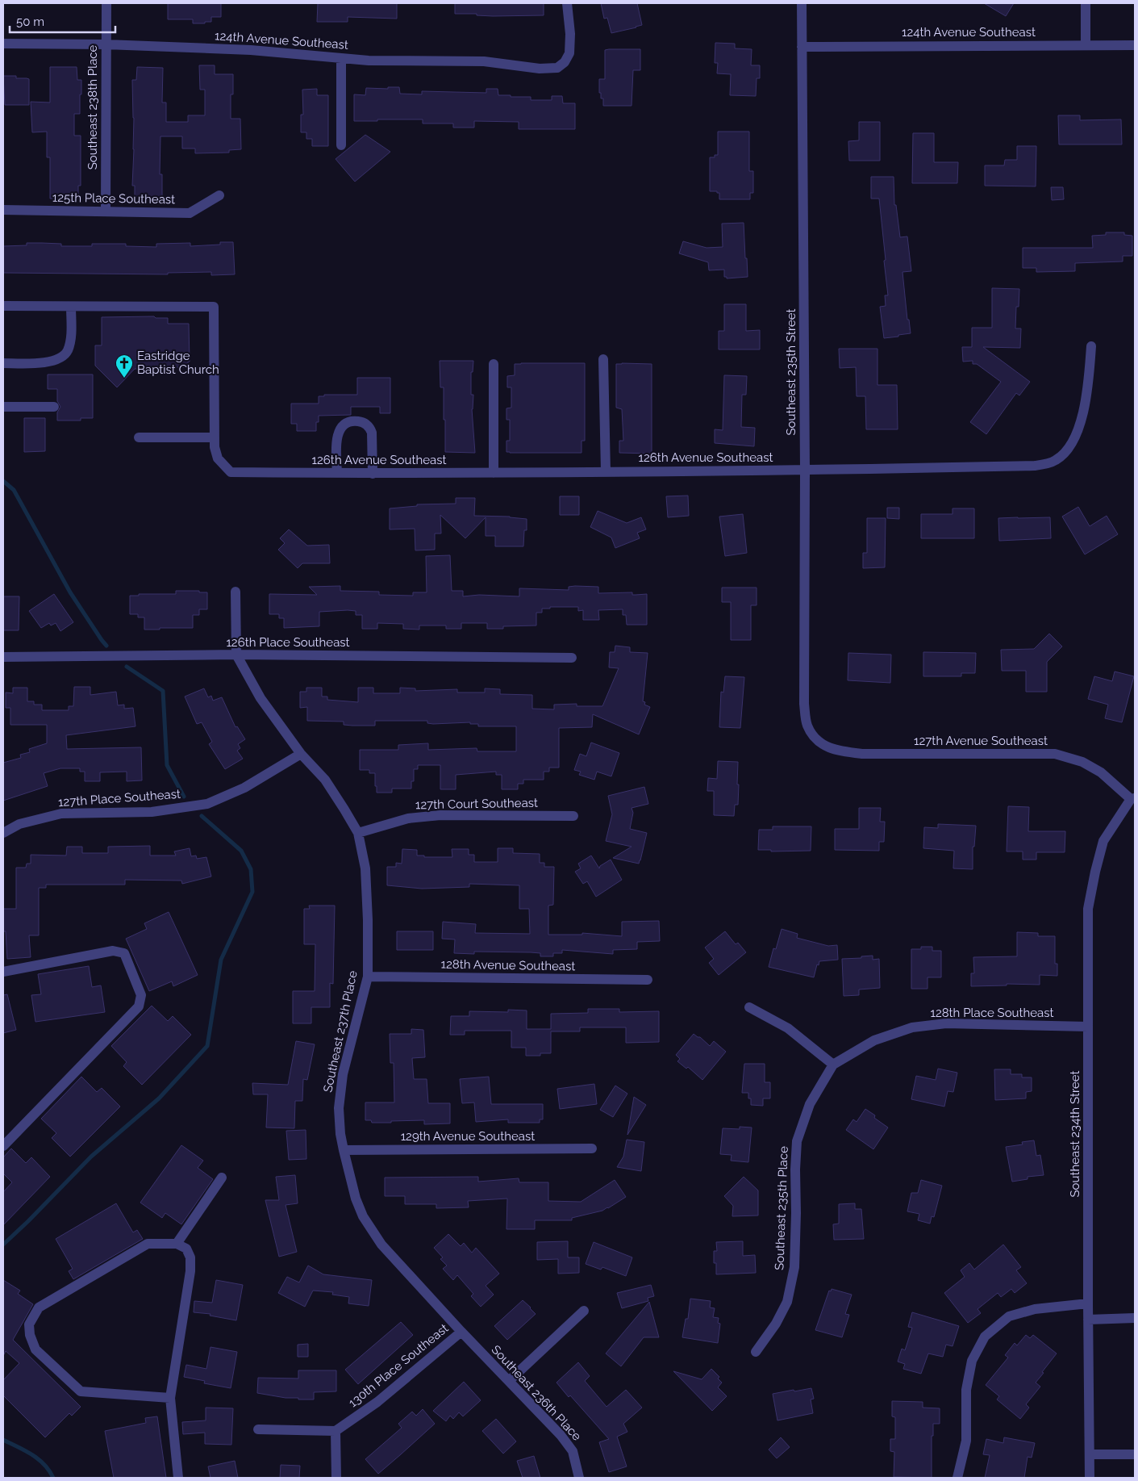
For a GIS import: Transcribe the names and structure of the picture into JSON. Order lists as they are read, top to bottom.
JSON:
{
  "streets": {
    "street": [
      "124th Avenue Southeast",
      "Southeast 238th Place",
      "125th Place Southeast",
      "Southeast 235th Street",
      "126th Avenue Southeast",
      "126th Place Southeast",
      "127th Avenue Southeast",
      "127th Place Southeast",
      "127th Court Southeast",
      "128th Avenue Southeast",
      "128th Place Southeast",
      "Southeast 237th Place",
      "Southeast 234th Street",
      "129th Avenue Southeast",
      "Southeast 235th Place",
      "130th Place Southeast",
      "Southeast 236th Place"
    ]
  },
  "crossings": [
    ["124th Avenue Southeast", "Southeast 238th Place"],
    ["124th Avenue Southeast", "Southeast 235th Street"],
    ["Southeast 238th Place", "125th Place Southeast"],
    ["Southeast 235th Street", "126th Avenue Southeast"],
    ["Southeast 235th Street", "127th Avenue Southeast"],
    ["126th Place Southeast", "Southeast 237th Place"],
    ["127th Avenue Southeast", "Southeast 234th Street"],
    ["127th Place Southeast", "Southeast 237th Place"],
    ["127th Court Southeast", "Southeast 237th Place"],
    ["128th Avenue Southeast", "Southeast 237th Place"],
    ["128th Place Southeast", "Southeast 234th Street"],
    ["128th Place Southeast", "Southeast 235th Place"],
    ["Southeast 237th Place", "129th Avenue Southeast"],
    ["Southeast 237th Place", "130th Place Southeast"],
    ["Southeast 237th Place", "Southeast 236th Place"],
    ["130th Place Southeast", "Southeast 236th Place"]
  ],
  "places": {
    "church": ["Eastridge Baptist Church"]
  },
  "scale_bar": "50 m"
}
